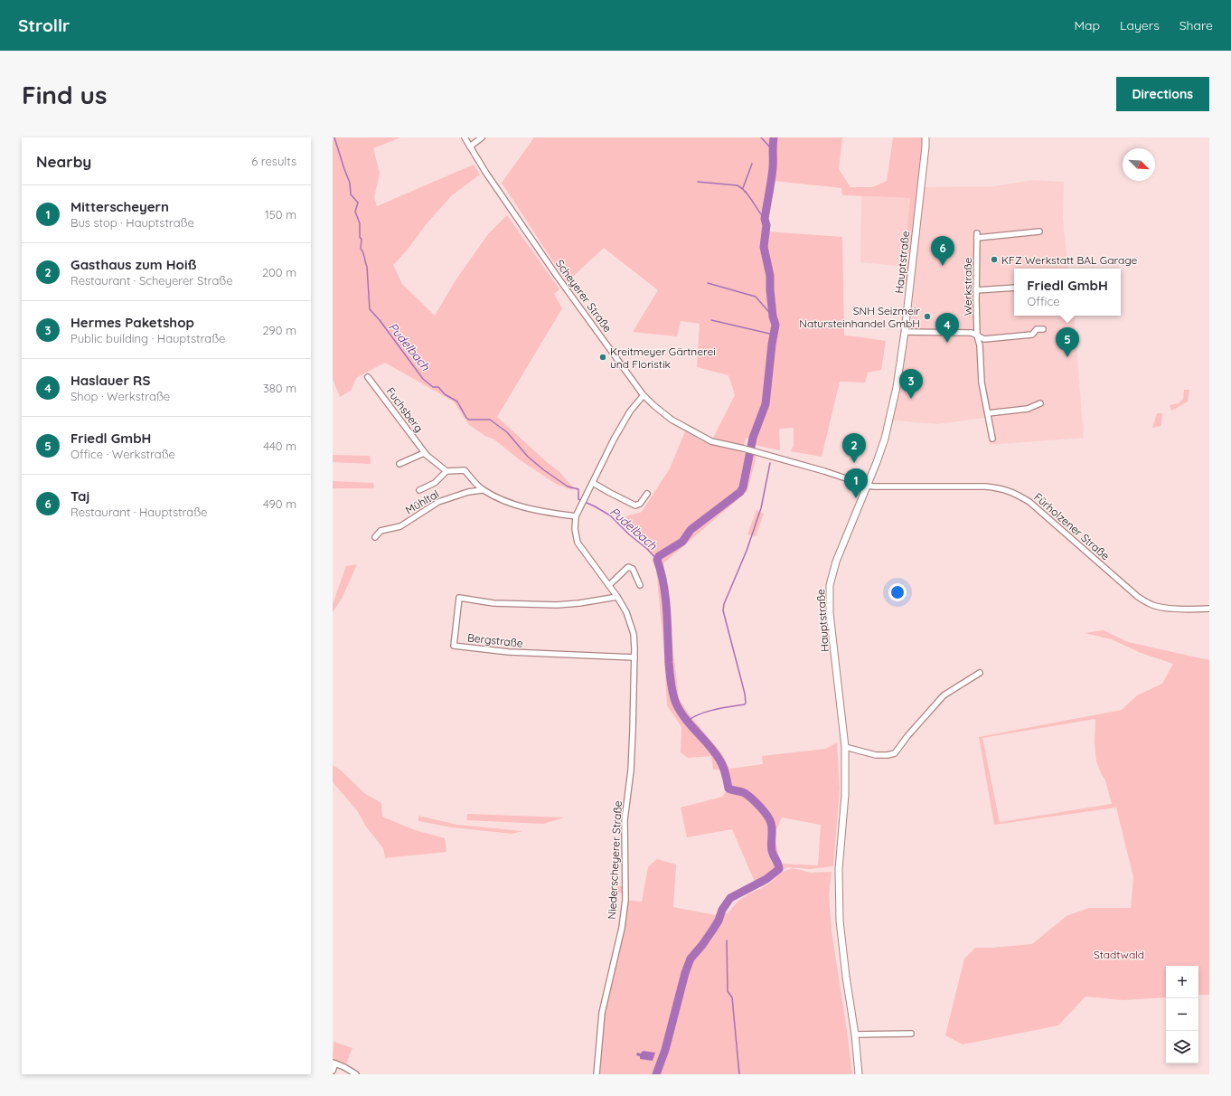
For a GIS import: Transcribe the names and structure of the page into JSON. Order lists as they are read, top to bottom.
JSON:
{
  "streets": {
    "main road": ["Hauptstraße"],
    "street": [
      "Werkstraße",
      "Scheyerer Straße",
      "Fuchsberg",
      "Mühltal",
      "Fürholzener Straße",
      "Bergstraße",
      "Niederscheyerer Straße"
    ]
  },
  "crossings": [
    ["Hauptstraße", "Scheyerer Straße"],
    ["Hauptstraße", "Fürholzener Straße"],
    ["Scheyerer Straße", "Fürholzener Straße"],
    ["Scheyerer Straße", "Niederscheyerer Straße"],
    ["Bergstraße", "Niederscheyerer Straße"]
  ],
  "water": ["Pudelbach"],
  "parks": ["Stadtwald"],
  "places": ["KFZ Werkstatt BAL Garage", "SNH Seizmeir Natursteinhandel GmbH", "Kreitmeyer Gärtnerei und Floristik"],
  "north": "bottom right",
  "page": {
    "header": "Strollr",
    "nav": ["Map", "Layers", "Share"],
    "buttons": "Directions",
    "title": "Find us",
    "heading": ["Nearby", "6 results"],
    "list": [
      {
        "mark": "1",
        "name": "Mitterscheyern",
        "note": "Bus stop · Hauptstraße",
        "value": "150 m"
      },
      {
        "mark": "2",
        "name": "Gasthaus zum Hoiß",
        "note": "Restaurant · Scheyerer Straße",
        "value": "200 m"
      },
      {
        "mark": "3",
        "name": "Hermes Paketshop",
        "note": "Public building · Hauptstraße",
        "value": "290 m"
      },
      {
        "mark": "4",
        "name": "Haslauer RS",
        "note": "Shop · Werkstraße",
        "value": "380 m"
      },
      {
        "mark": "5",
        "name": "Friedl GmbH",
        "note": "Office · Werkstraße",
        "value": "440 m"
      },
      {
        "mark": "6",
        "name": "Taj",
        "note": "Restaurant · Hauptstraße",
        "value": "490 m"
      }
    ],
    "pins": [
      "6",
      "4",
      "5",
      "3",
      "2",
      "1"
    ],
    "popup": ["Friedl GmbH", "Office"],
    "map_buttons": ["+", "−"]
  }
}
